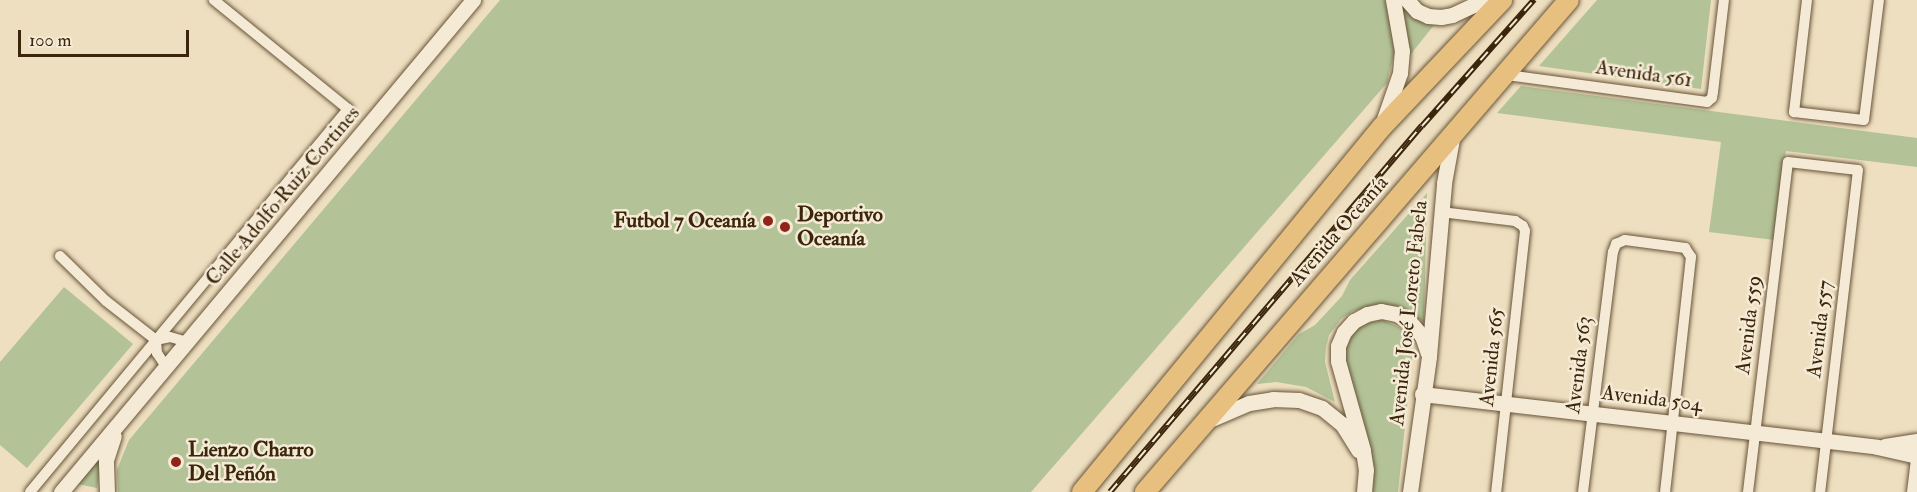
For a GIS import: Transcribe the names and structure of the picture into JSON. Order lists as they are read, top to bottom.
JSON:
{
  "streets": {
    "highway": ["Avenida Oceanía"],
    "street": [
      "Avenida 561",
      "Calle Adolfo Ruiz Cortines",
      "Avenida José Loreto Fabela",
      "Avenida 559",
      "Avenida 557",
      "Avenida 565",
      "Avenida 563",
      "Avenida 504"
    ]
  },
  "crossings": [
    ["Avenida 561", "Avenida Oceanía"],
    ["Avenida Oceanía", "Avenida José Loreto Fabela"],
    ["Avenida José Loreto Fabela", "Avenida 565"],
    ["Avenida José Loreto Fabela", "Avenida 504"],
    ["Avenida 559", "Avenida 557"],
    ["Avenida 559", "Avenida 504"],
    ["Avenida 557", "Avenida 504"],
    ["Avenida 565", "Avenida 504"],
    ["Avenida 563", "Avenida 504"]
  ],
  "places": ["Futbol 7 Oceanía", "Deportivo Oceanía", "Lienzo Charro Del Peñón"],
  "scale_bar": "100 m"
}
